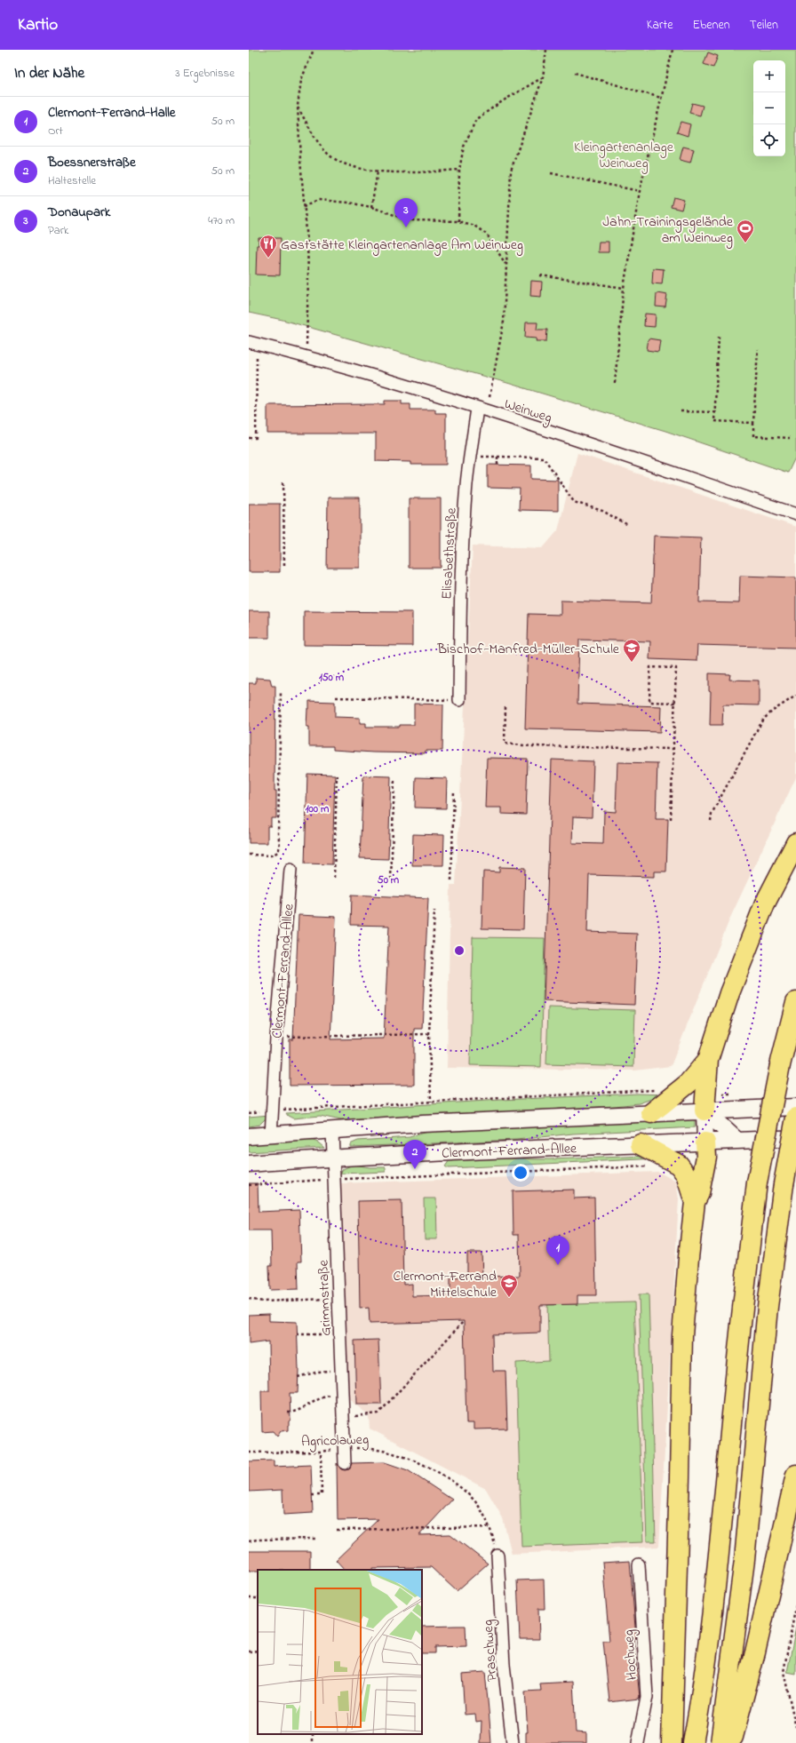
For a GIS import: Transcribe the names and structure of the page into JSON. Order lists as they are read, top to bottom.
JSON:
{
  "streets": {
    "street": [
      "Weinweg",
      "Elisabethstraße",
      "Clermont-Ferrand-Allee",
      "Grimmstraße",
      "Praschweg",
      "Hochweg"
    ],
    "path": ["Agricolaweg"]
  },
  "crossings": [
    ["Weinweg", "Elisabethstraße"],
    ["Clermont-Ferrand-Allee", "Grimmstraße"],
    ["Grimmstraße", "Agricolaweg"],
    ["Agricolaweg", "Praschweg"]
  ],
  "parks": ["Kleingartenanlage Weinweg"],
  "places": {
    "sports": ["Jahn-Trainingsgelände am Weinweg"],
    "restaurant": ["Gaststätte Kleingartenanlage Am Weinweg"],
    "school or university": ["Bischof-Manfred-Müller-Schule", "Clermont-Ferrand Mittelschule"]
  },
  "page": {
    "header": "Kartio",
    "nav": ["Karte", "Ebenen", "Teilen"],
    "heading": ["In der Nähe", "3 Ergebnisse"],
    "map_buttons": ["+", "−"],
    "list": [
      {
        "mark": "1",
        "name": "Clermont-Ferrand-Halle",
        "note": "Ort",
        "value": "50 m"
      },
      {
        "mark": "2",
        "name": "Boessnerstraße",
        "note": "Haltestelle",
        "value": "50 m"
      },
      {
        "mark": "3",
        "name": "Donaupark",
        "note": "Park",
        "value": "470 m"
      }
    ],
    "pins": ["3", "2", "1"]
  },
  "rings": ["150 m", "100 m", "50 m"]
}
